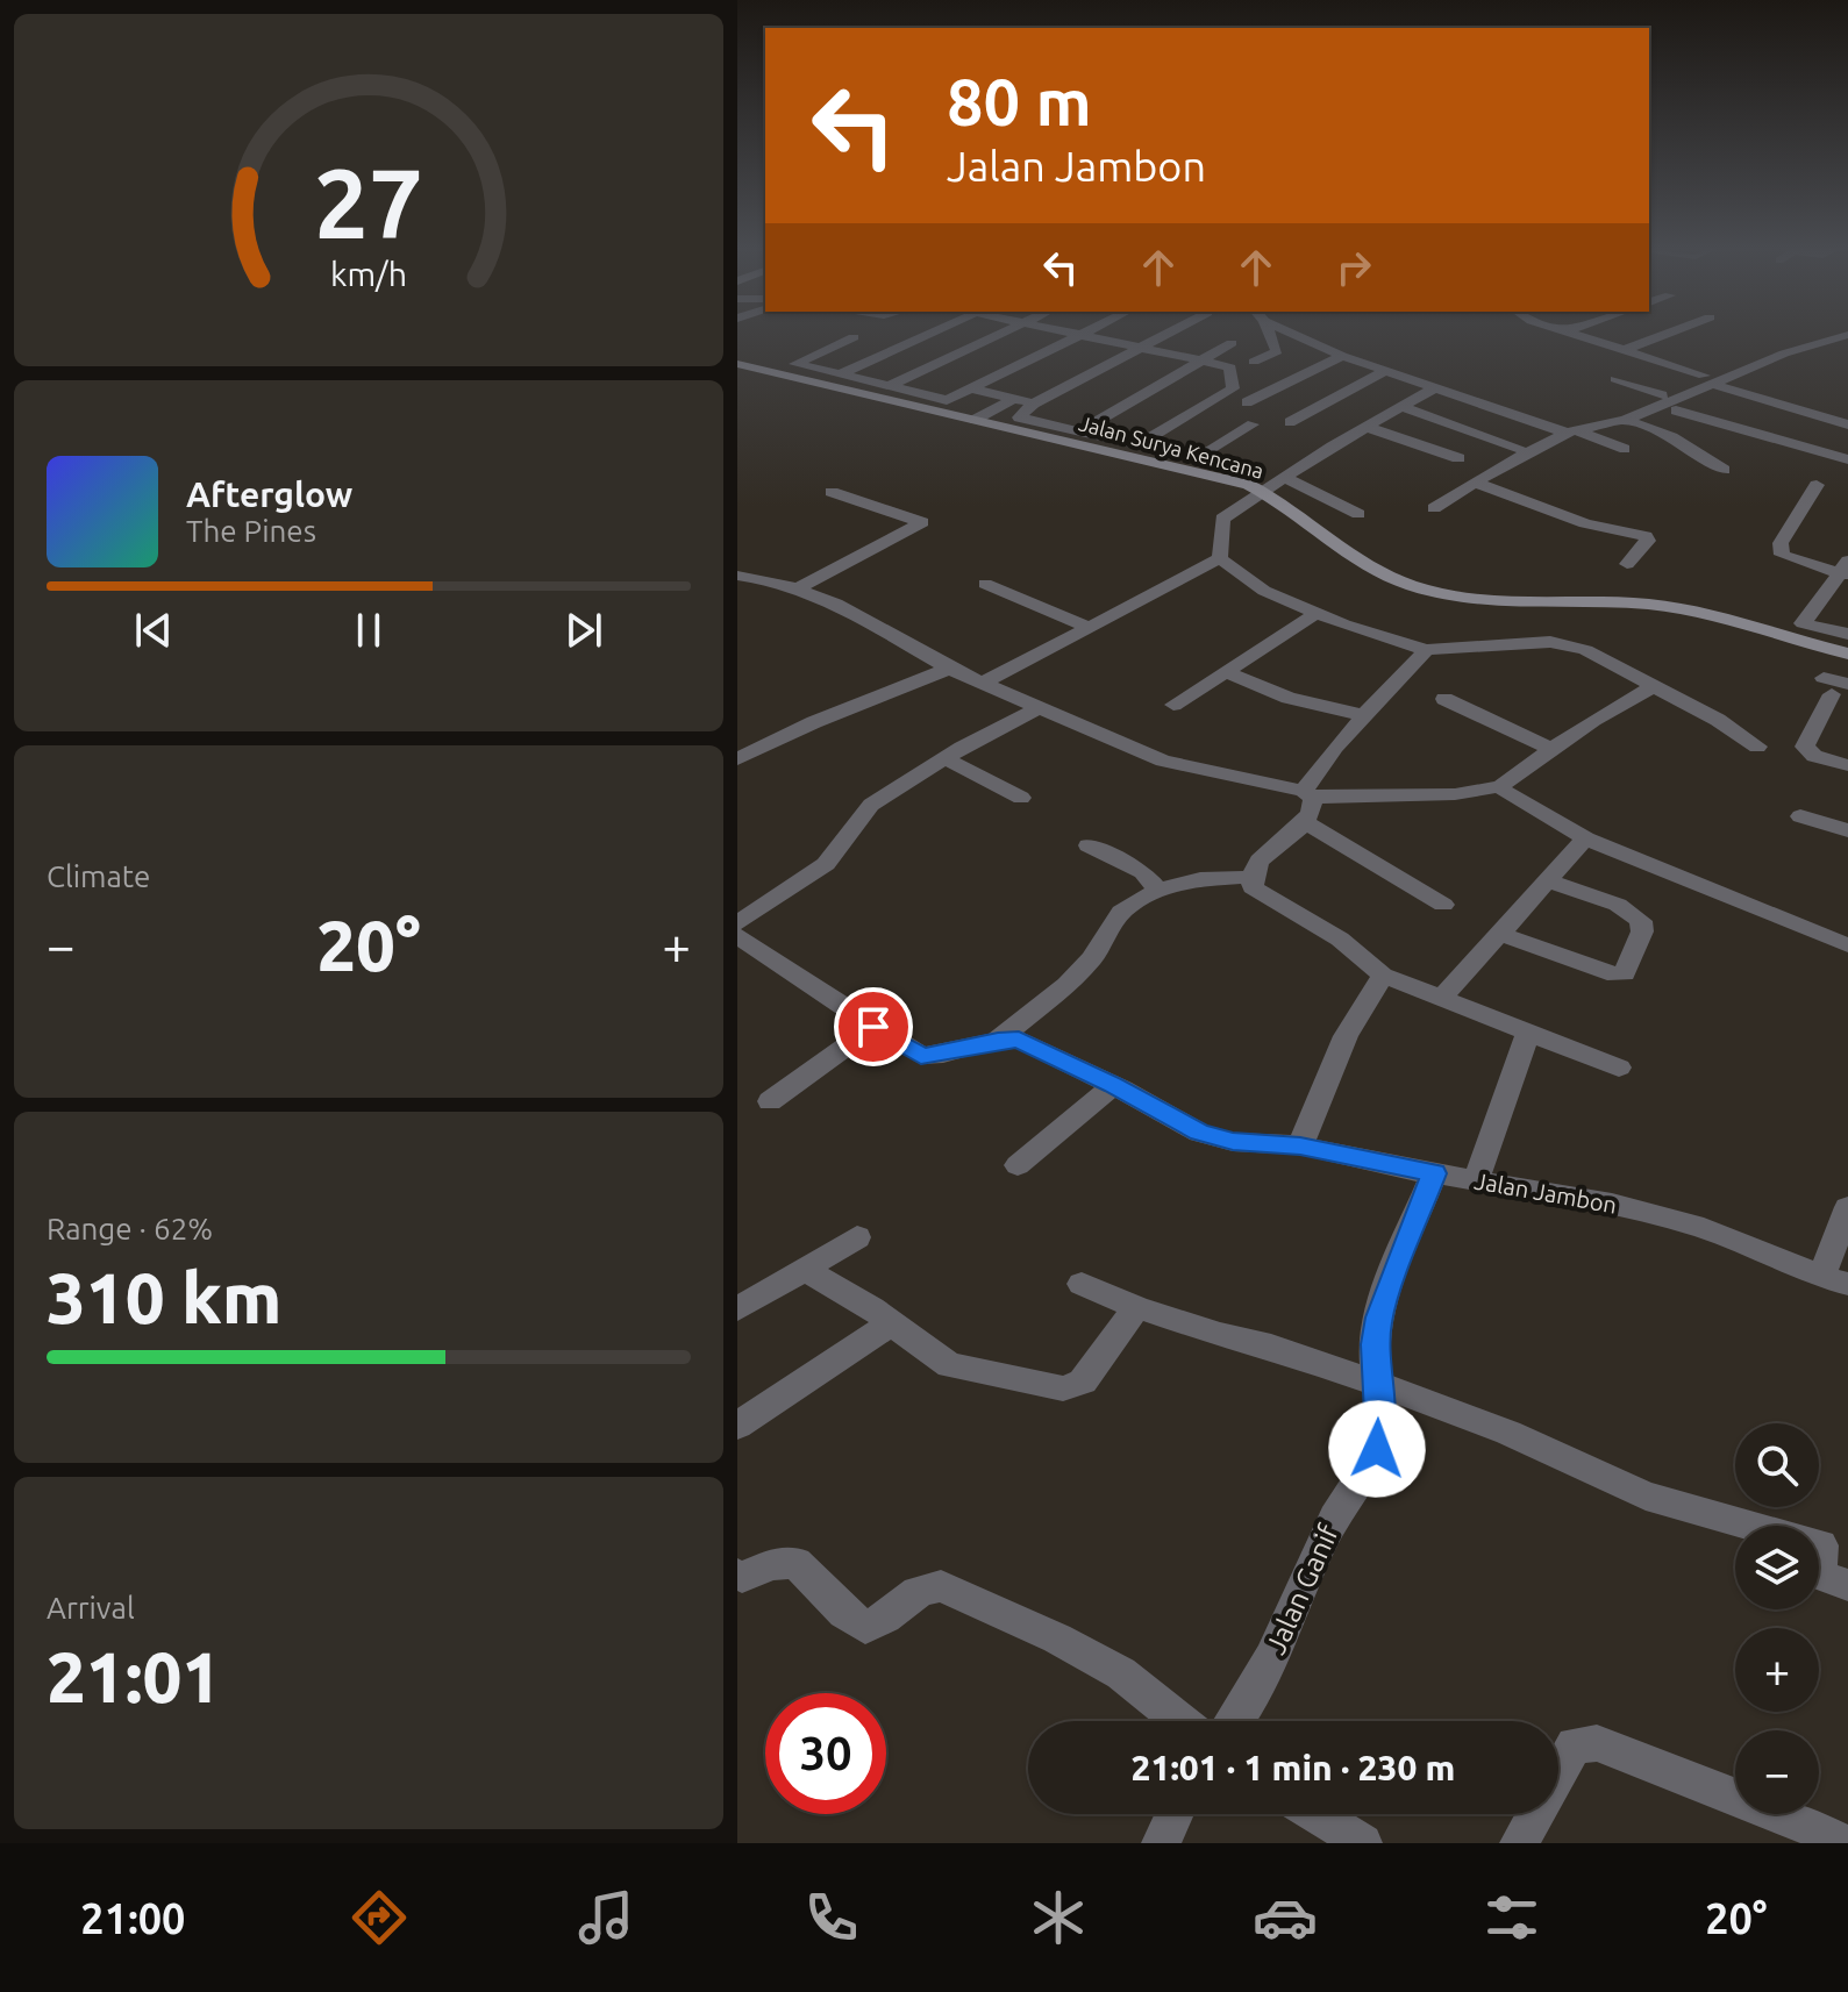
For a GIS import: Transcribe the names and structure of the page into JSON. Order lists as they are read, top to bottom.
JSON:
{
  "streets": {
    "street": ["Jalan Surya Kencana", "Jalan Jambon", "Jalan Ganif"]
  },
  "crossings": [
    ["Jalan Jambon", "Jalan Ganif"]
  ],
  "page": {
    "turn": ["80 m", "Jalan Jambon"],
    "song": ["Afterglow", "The Pines"],
    "tile": [
      "Climate",
      ["Range · 62%", "310 km"],
      ["Arrival", "21:01"]
    ],
    "heat": ["−", "20°", "+"],
    "map_buttons": ["+", "−"],
    "limit": "30",
    "trip": "21:01 · 1 min · 230 m",
    "tabs": ["21:00", "20°"],
    "gauge": ["27", "km/h"]
  }
}
